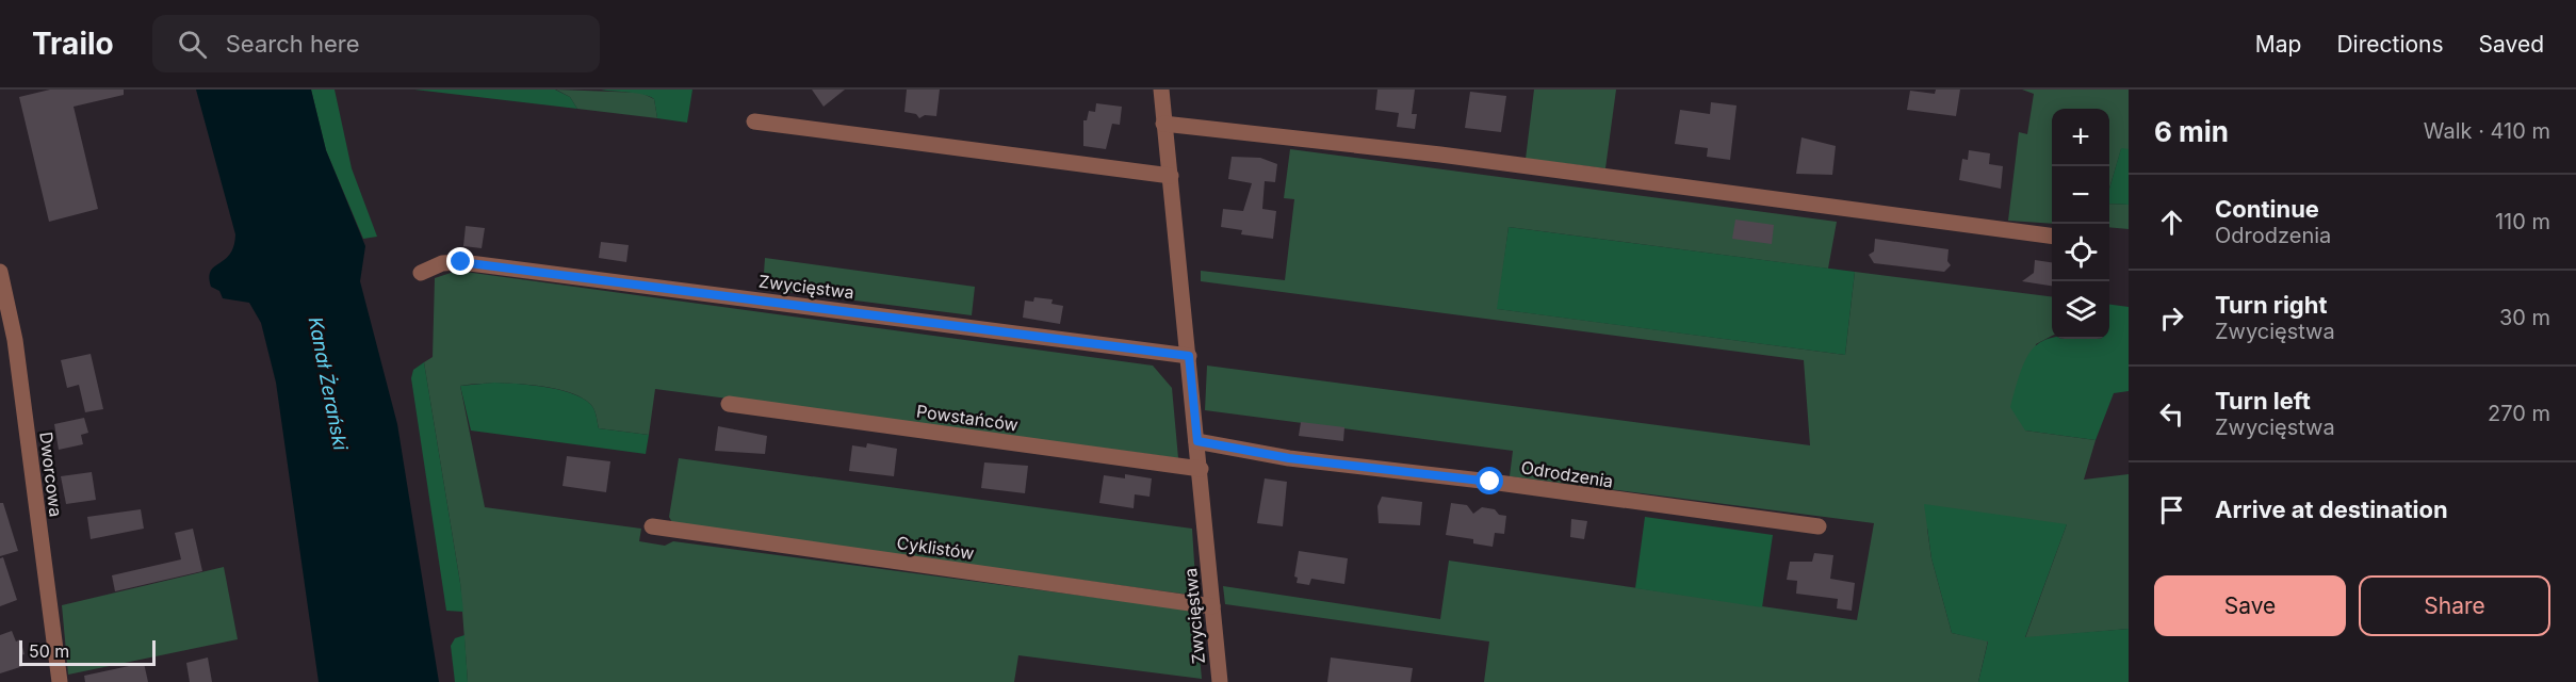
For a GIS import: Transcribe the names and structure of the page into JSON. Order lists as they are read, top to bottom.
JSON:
{
  "streets": {
    "street": [
      "Zwycięstwa",
      "Powstańców",
      "Dworcowa",
      "Odrodzenia",
      "Cyklistów"
    ]
  },
  "crossings": [
    ["Zwycięstwa", "Powstańców"],
    ["Zwycięstwa", "Odrodzenia"],
    ["Zwycięstwa", "Cyklistów"]
  ],
  "water": ["Kanał Żerański"],
  "scale_bar": "50 m",
  "page": {
    "header": "Trailo",
    "search": "Search here",
    "nav": ["Map", "Directions", "Saved"],
    "heading": ["6 min", "Walk · 410 m"],
    "map_buttons": ["+", "−"],
    "list": [
      ["Continue", "Odrodzenia", "110 m"],
      ["Turn right", "Zwycięstwa", "30 m"],
      ["Turn left", "Zwycięstwa", "270 m"],
      "Arrive at destination"
    ],
    "buttons": ["Save", "Share"],
    "scale": "50 m"
  }
}
